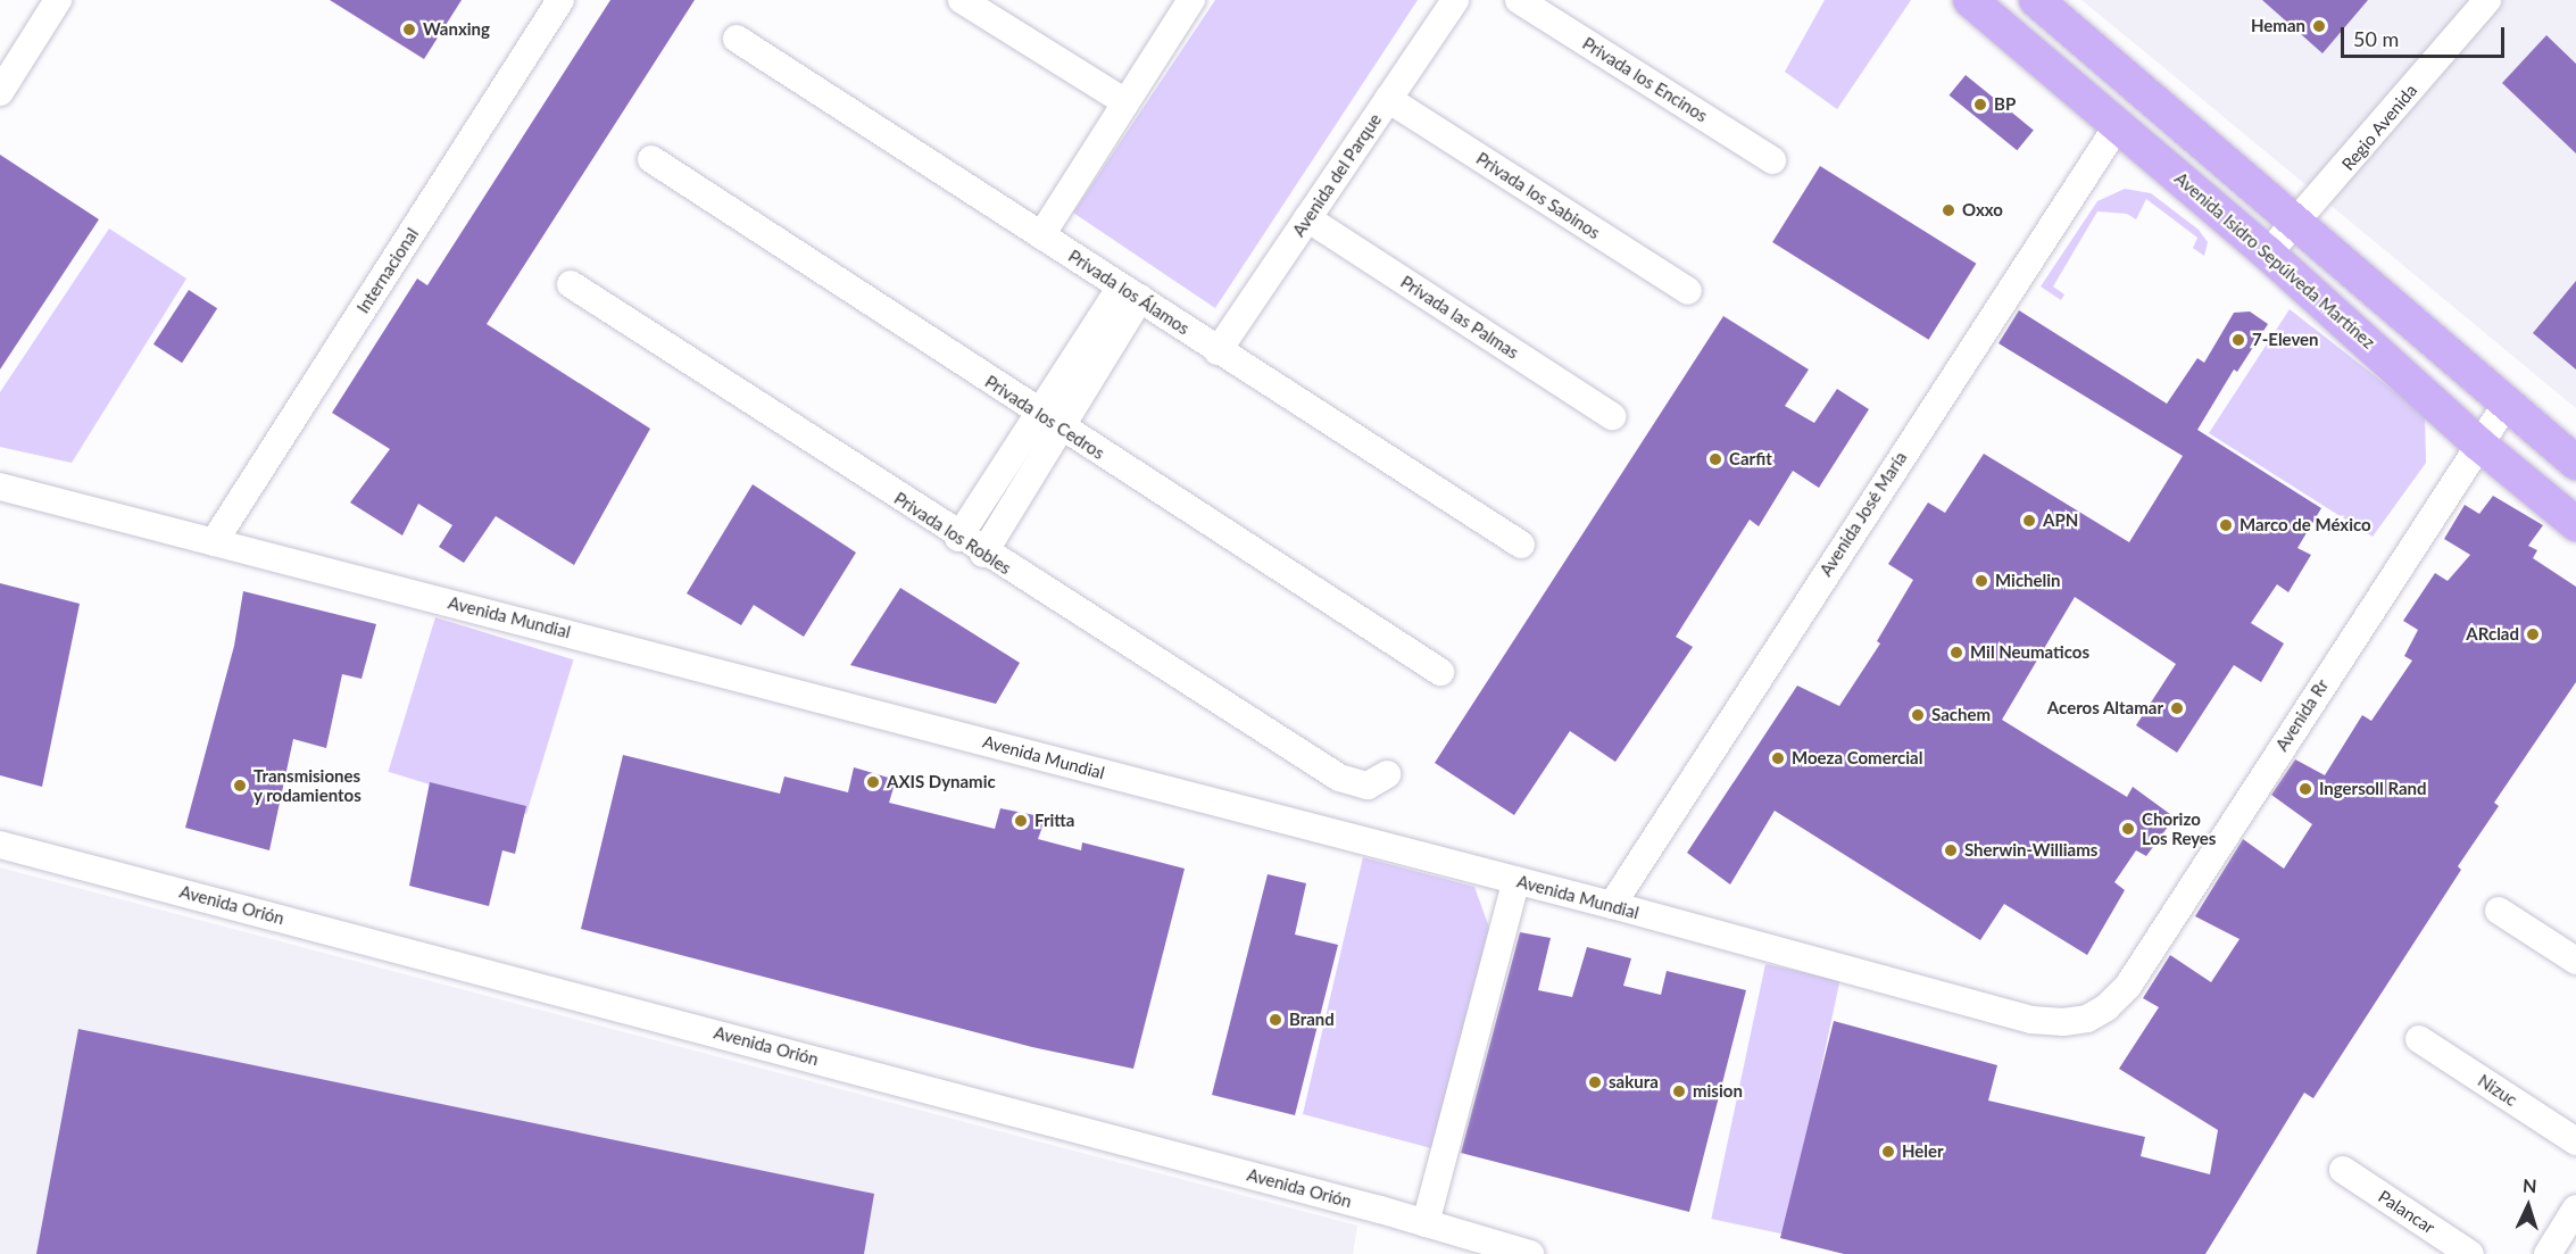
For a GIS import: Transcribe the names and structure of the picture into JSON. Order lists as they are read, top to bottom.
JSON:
{
  "streets": {
    "main road": ["Avenida Isidro Sepúlveda Martínez"],
    "street": [
      "Privada los Encinos",
      "Regio Avenida",
      "Avenida del Parque",
      "Privada los Sabinos",
      "Internacional",
      "Privada los Álamos",
      "Privada las Palmas",
      "Privada los Cedros",
      "Avenida José María",
      "Privada los Robles",
      "Avenida Mundial",
      "Avenida Rr",
      "Avenida Orión",
      "Nizuc",
      "Palancar"
    ]
  },
  "crossings": [
    ["Regio Avenida", "Avenida Isidro Sepúlveda Martínez"],
    ["Avenida del Parque", "Privada los Sabinos"],
    ["Avenida del Parque", "Privada los Álamos"],
    ["Avenida del Parque", "Privada las Palmas"],
    ["Avenida Isidro Sepúlveda Martínez", "Avenida José María"],
    ["Avenida Isidro Sepúlveda Martínez", "Avenida Rr"],
    ["Internacional", "Avenida Mundial"],
    ["Avenida José María", "Avenida Mundial"],
    ["Avenida Mundial", "Avenida Rr"]
  ],
  "places": [
    "Heman",
    "Wanxing",
    "BP",
    "Oxxo",
    "7-Eleven",
    "Carfit",
    "APN",
    "Marco de México",
    "Michelin",
    "ARclad",
    "Mil Neumaticos",
    "Aceros Altamar",
    "Sachem",
    "Moeza Comercial",
    "AXIS Dynamic",
    "Transmisiones y rodamientos",
    "Ingersoll Rand",
    "Fritta",
    "Chorizo Los Reyes",
    "Sherwin-Williams",
    "Brand",
    "sakura",
    "mision",
    "Heler"
  ],
  "scale_bar": "50 m",
  "north": "top"
}
